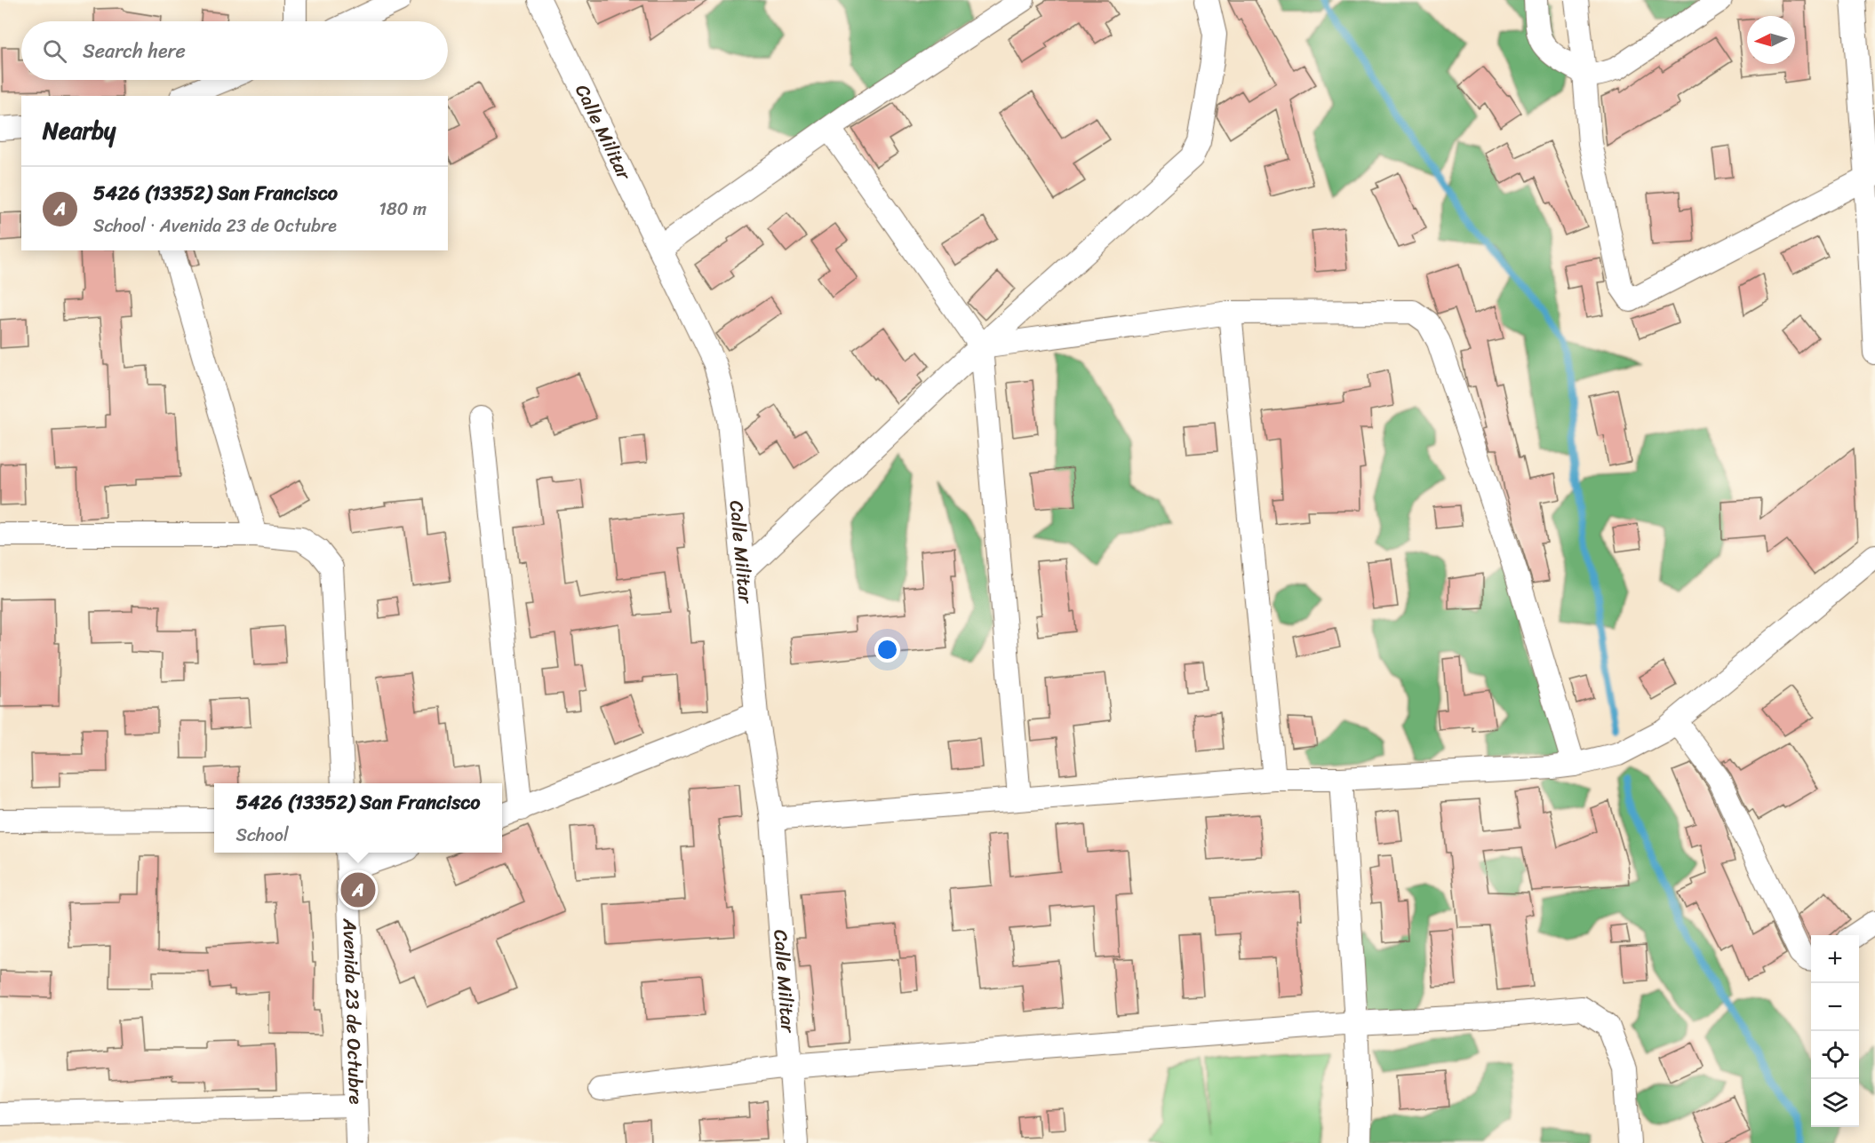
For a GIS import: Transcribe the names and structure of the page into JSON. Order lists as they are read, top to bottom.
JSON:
{
  "streets": {
    "street": ["Calle Militar", "Avenida 23 de Octubre"]
  },
  "north": "left",
  "page": {
    "search": "Search here",
    "heading": "Nearby",
    "list": [
      {
        "mark": "A",
        "name": "5426 (13352) San Francisco",
        "note": "School · Avenida 23 de Octubre",
        "value": "180 m"
      }
    ],
    "popup": ["5426 (13352) San Francisco", "School"],
    "pins": "A",
    "map_buttons": ["+", "−"]
  }
}
